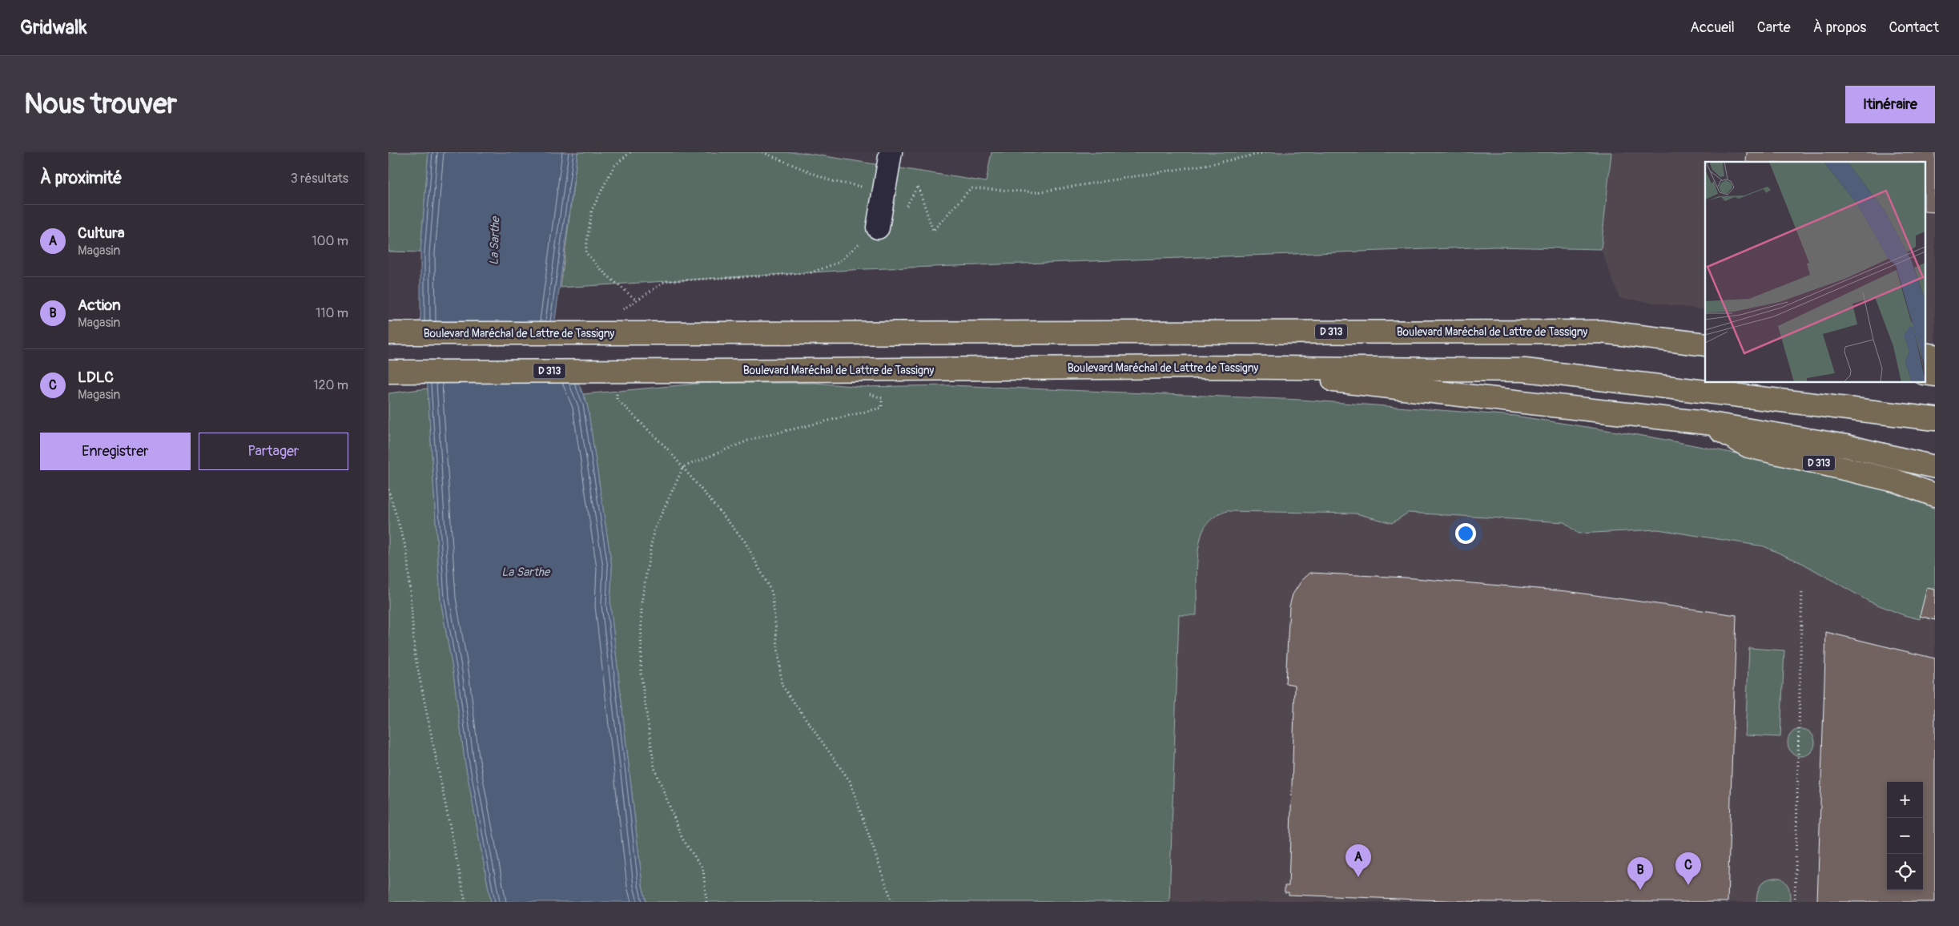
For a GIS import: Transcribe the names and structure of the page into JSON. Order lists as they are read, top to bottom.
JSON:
{
  "streets": {
    "highway": ["D 313", "Boulevard Maréchal de Lattre de Tassigny"]
  },
  "crossings": [
    ["D 313", "Boulevard Maréchal de Lattre de Tassigny"]
  ],
  "water": ["La Sarthe"],
  "page": {
    "header": "Gridwalk",
    "nav": [
      "Accueil",
      "Carte",
      "À propos",
      "Contact"
    ],
    "buttons": [
      "Itinéraire",
      ["Enregistrer", "Partager"]
    ],
    "title": "Nous trouver",
    "heading": ["À proximité", "3 résultats"],
    "list": [
      {
        "mark": "A",
        "name": "Cultura",
        "note": "Magasin",
        "value": "100 m"
      },
      {
        "mark": "B",
        "name": "Action",
        "note": "Magasin",
        "value": "110 m"
      },
      {
        "mark": "C",
        "name": "LDLC",
        "note": "Magasin",
        "value": "120 m"
      }
    ],
    "map_buttons": ["+", "−"],
    "pins": ["A", "C", "B"]
  }
}
